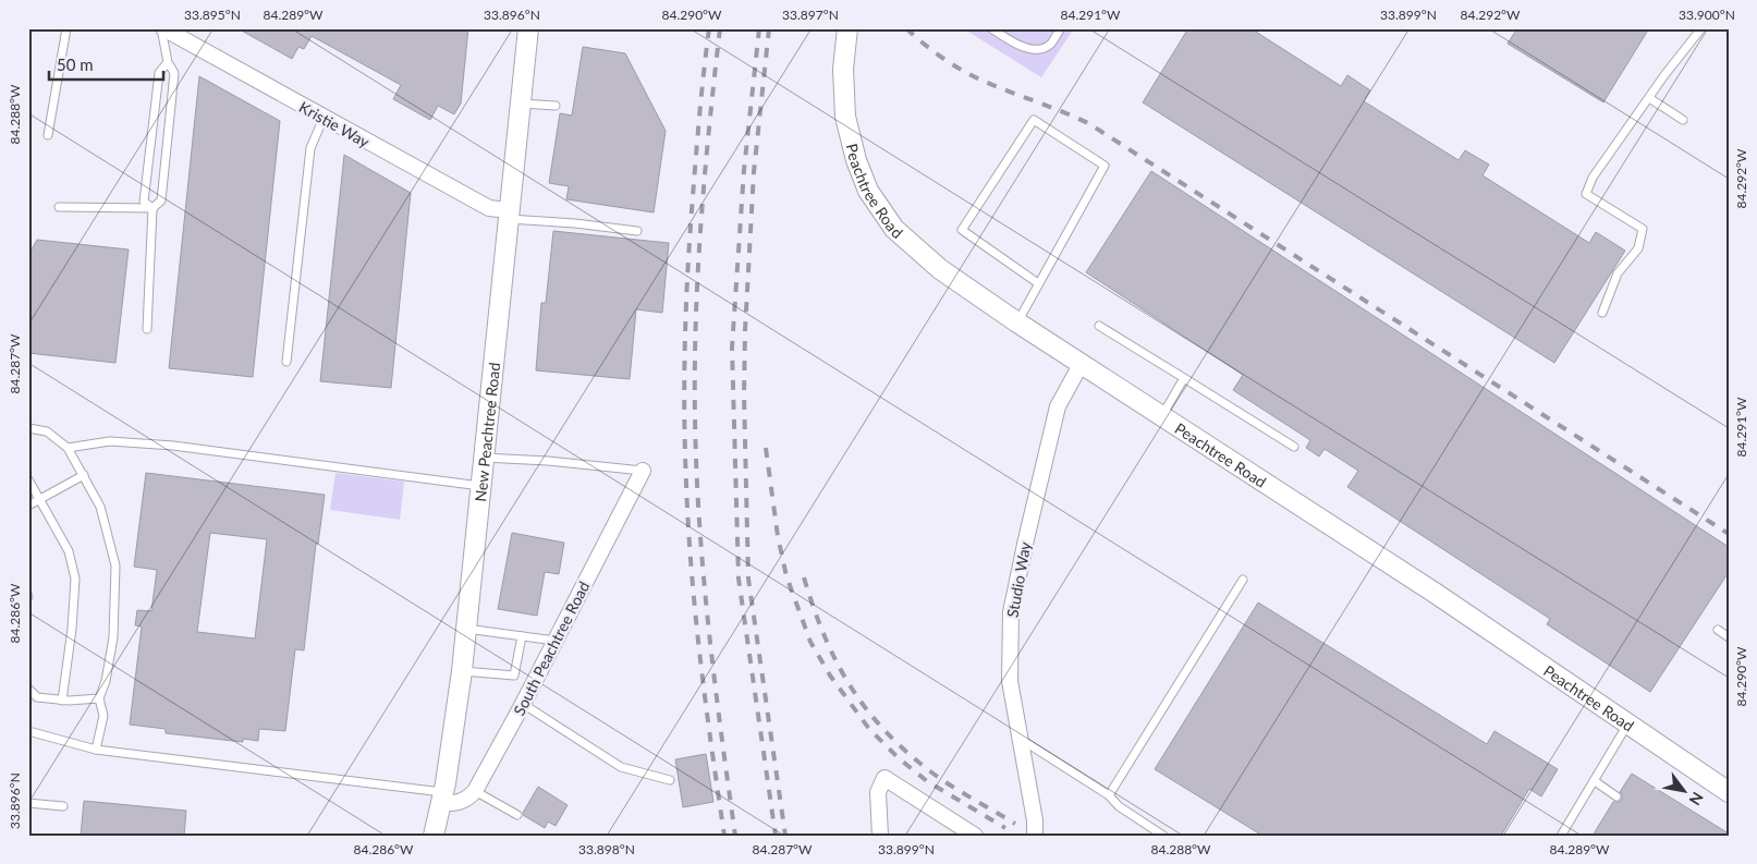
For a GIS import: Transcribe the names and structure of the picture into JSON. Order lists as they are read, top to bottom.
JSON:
{
  "streets": {
    "street": [
      "Kristie Way",
      "Peachtree Road",
      "New Peachtree Road",
      "Studio Way",
      "South Peachtree Road"
    ]
  },
  "crossings": [
    ["Kristie Way", "New Peachtree Road"],
    ["Peachtree Road", "Studio Way"]
  ],
  "scale_bar": "50 m",
  "north": "bottom right",
  "coordinates": [
    "33.895°N",
    "84.289°W",
    "33.896°N",
    "84.290°W",
    "33.897°N",
    "84.291°W",
    "33.899°N",
    "84.292°W",
    "33.900°N",
    "84.288°W",
    "84.287°W",
    "84.286°W",
    "33.898°N"
  ]
}
